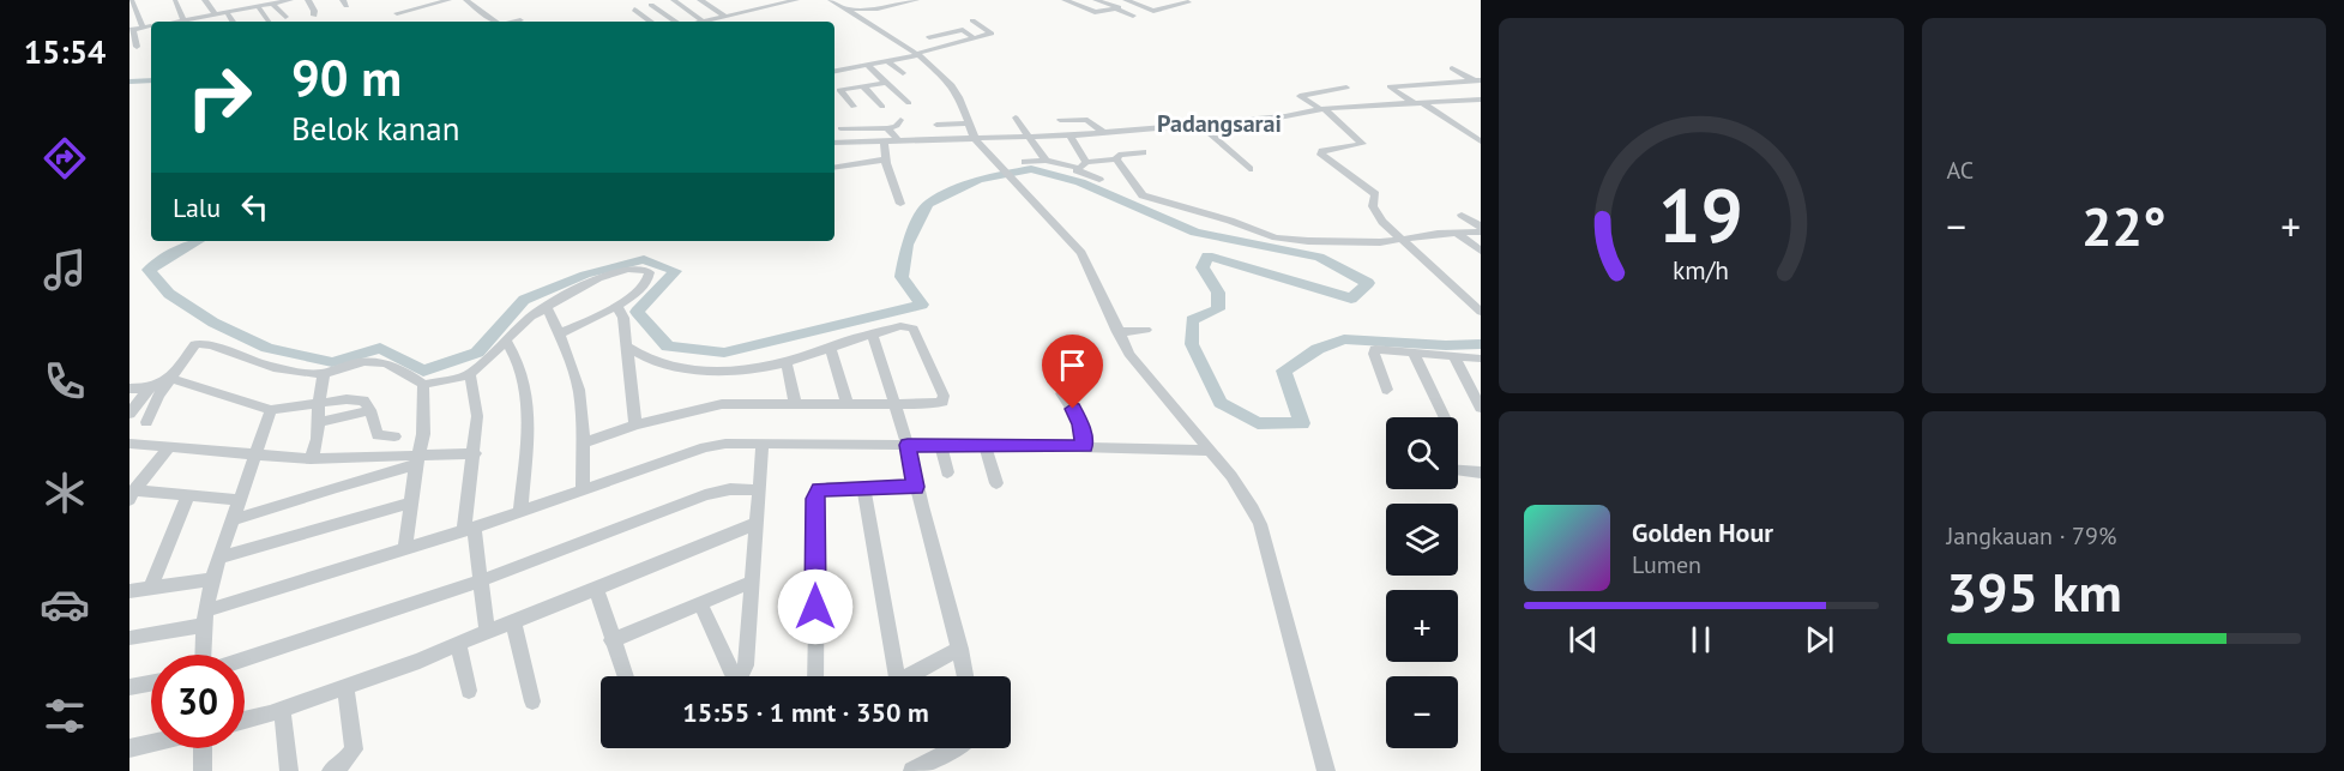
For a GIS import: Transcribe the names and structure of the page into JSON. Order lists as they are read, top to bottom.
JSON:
{
  "districts": ["Padangsarai"],
  "page": {
    "tabs": "15:54",
    "tile": [
      "AC",
      ["Jangkauan · 79%", "395 km"]
    ],
    "turn": ["90 m", "Belok kanan"],
    "then": "Lalu",
    "heat": ["−", "22°", "+"],
    "map_buttons": ["+", "−"],
    "song": ["Golden Hour", "Lumen"],
    "limit": "30",
    "trip": "15:55 · 1 mnt · 350 m",
    "gauge": ["19", "km/h"]
  }
}
